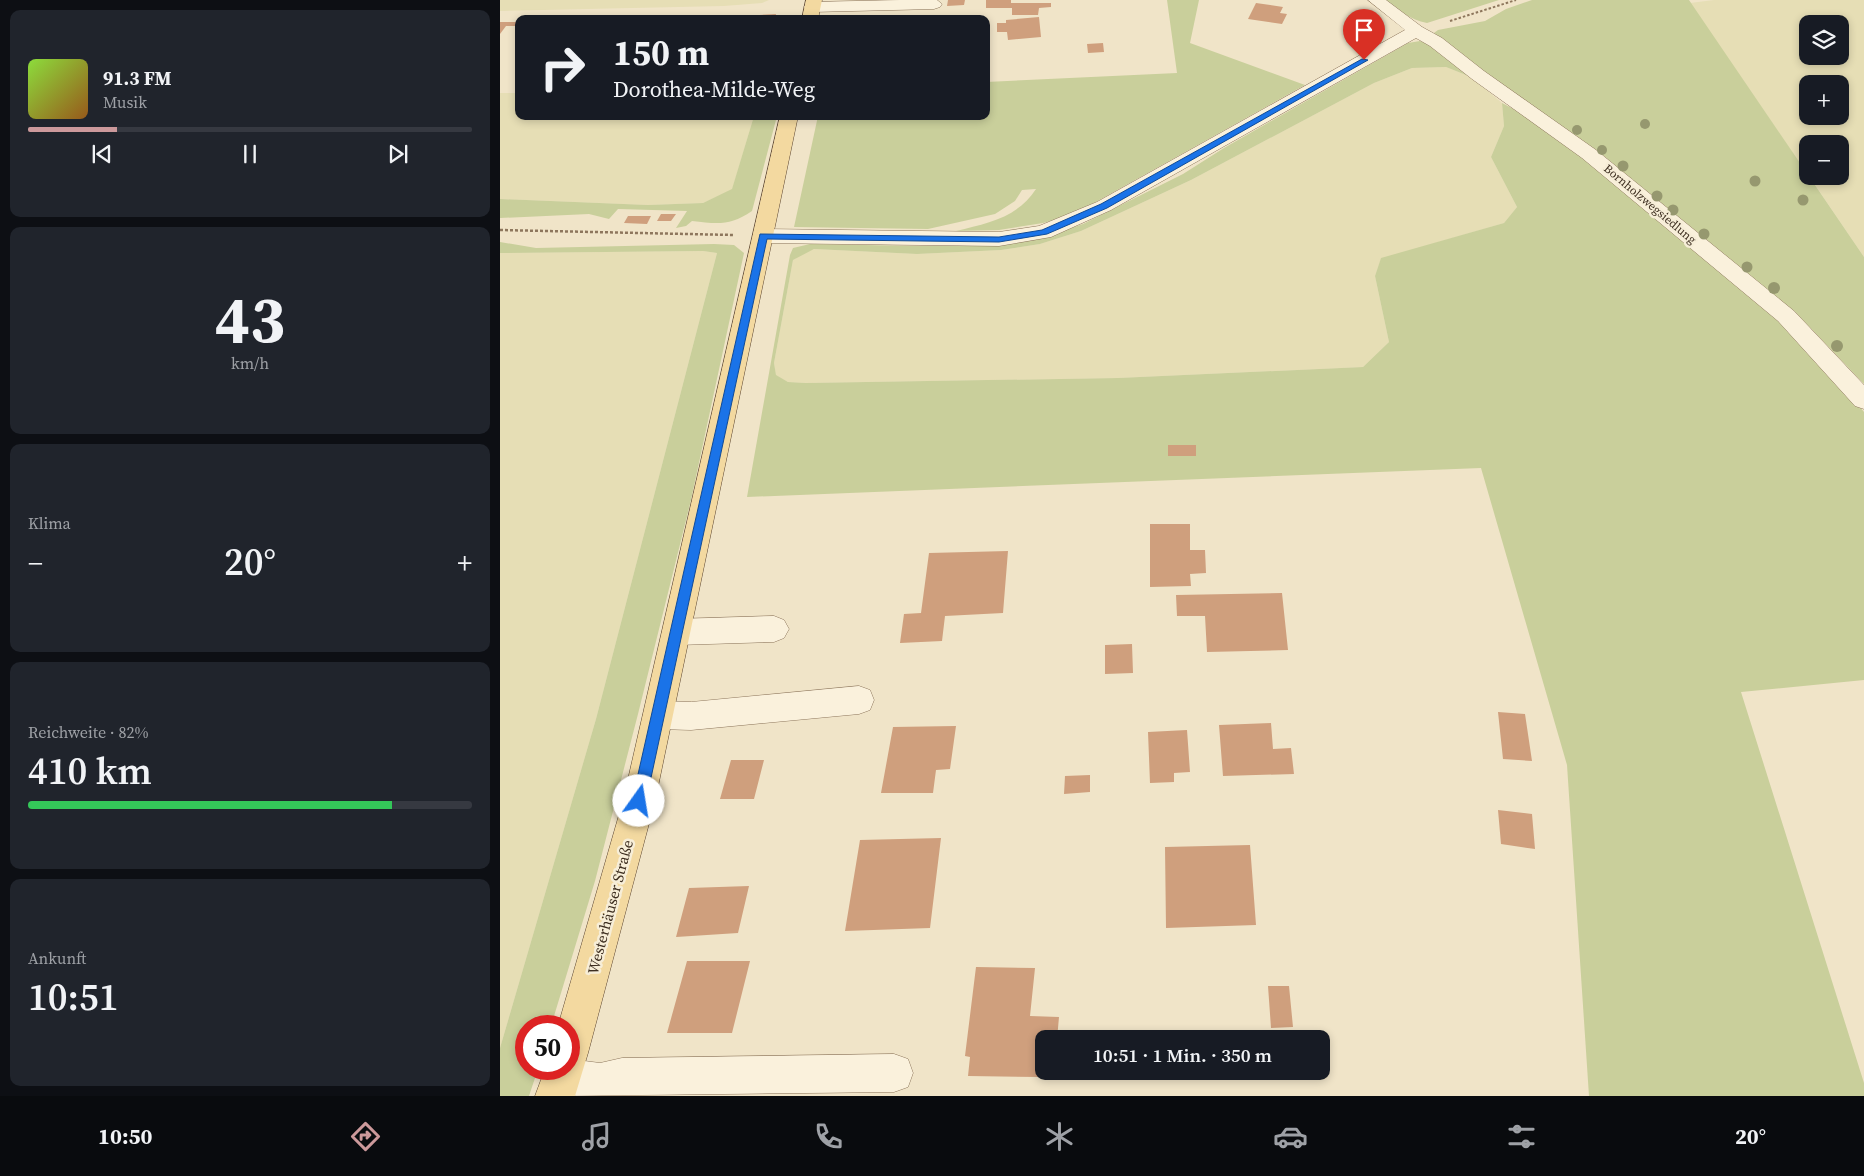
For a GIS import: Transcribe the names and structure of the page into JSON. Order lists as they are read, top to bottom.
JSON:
{
  "streets": {
    "main road": ["Westerhäuser Straße"],
    "street": ["Bornholzwegsiedlung"]
  },
  "page": {
    "map_buttons": ["+", "−"],
    "turn": ["150 m", "Dorothea-Milde-Weg"],
    "song": ["91.3 FM", "Musik"],
    "tile": [
      ["43", "km/h"],
      "Klima",
      ["Reichweite · 82%", "410 km"],
      ["Ankunft", "10:51"]
    ],
    "heat": ["−", "20°", "+"],
    "limit": "50",
    "trip": "10:51 · 1 Min. · 350 m",
    "tabs": ["10:50", "20°"]
  }
}
